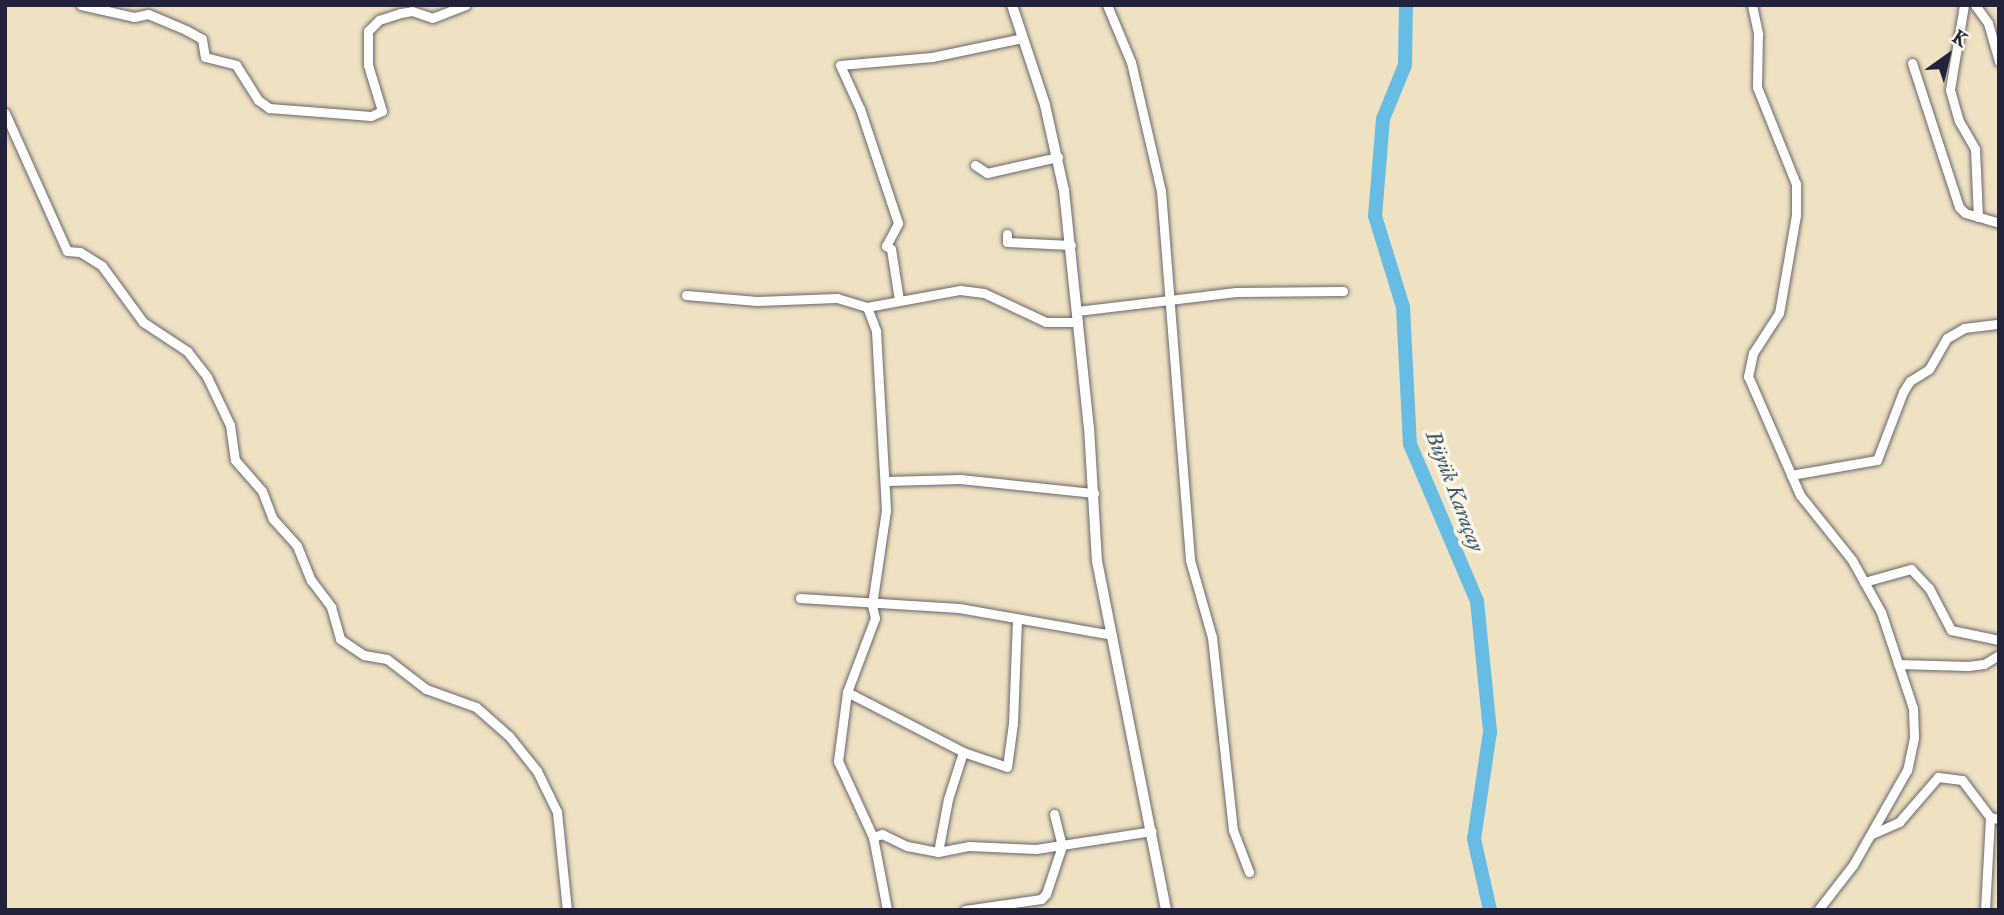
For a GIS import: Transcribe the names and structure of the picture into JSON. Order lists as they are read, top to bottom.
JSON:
{
  "water": ["Büyük Karaçay"],
  "north": "top right"
}
